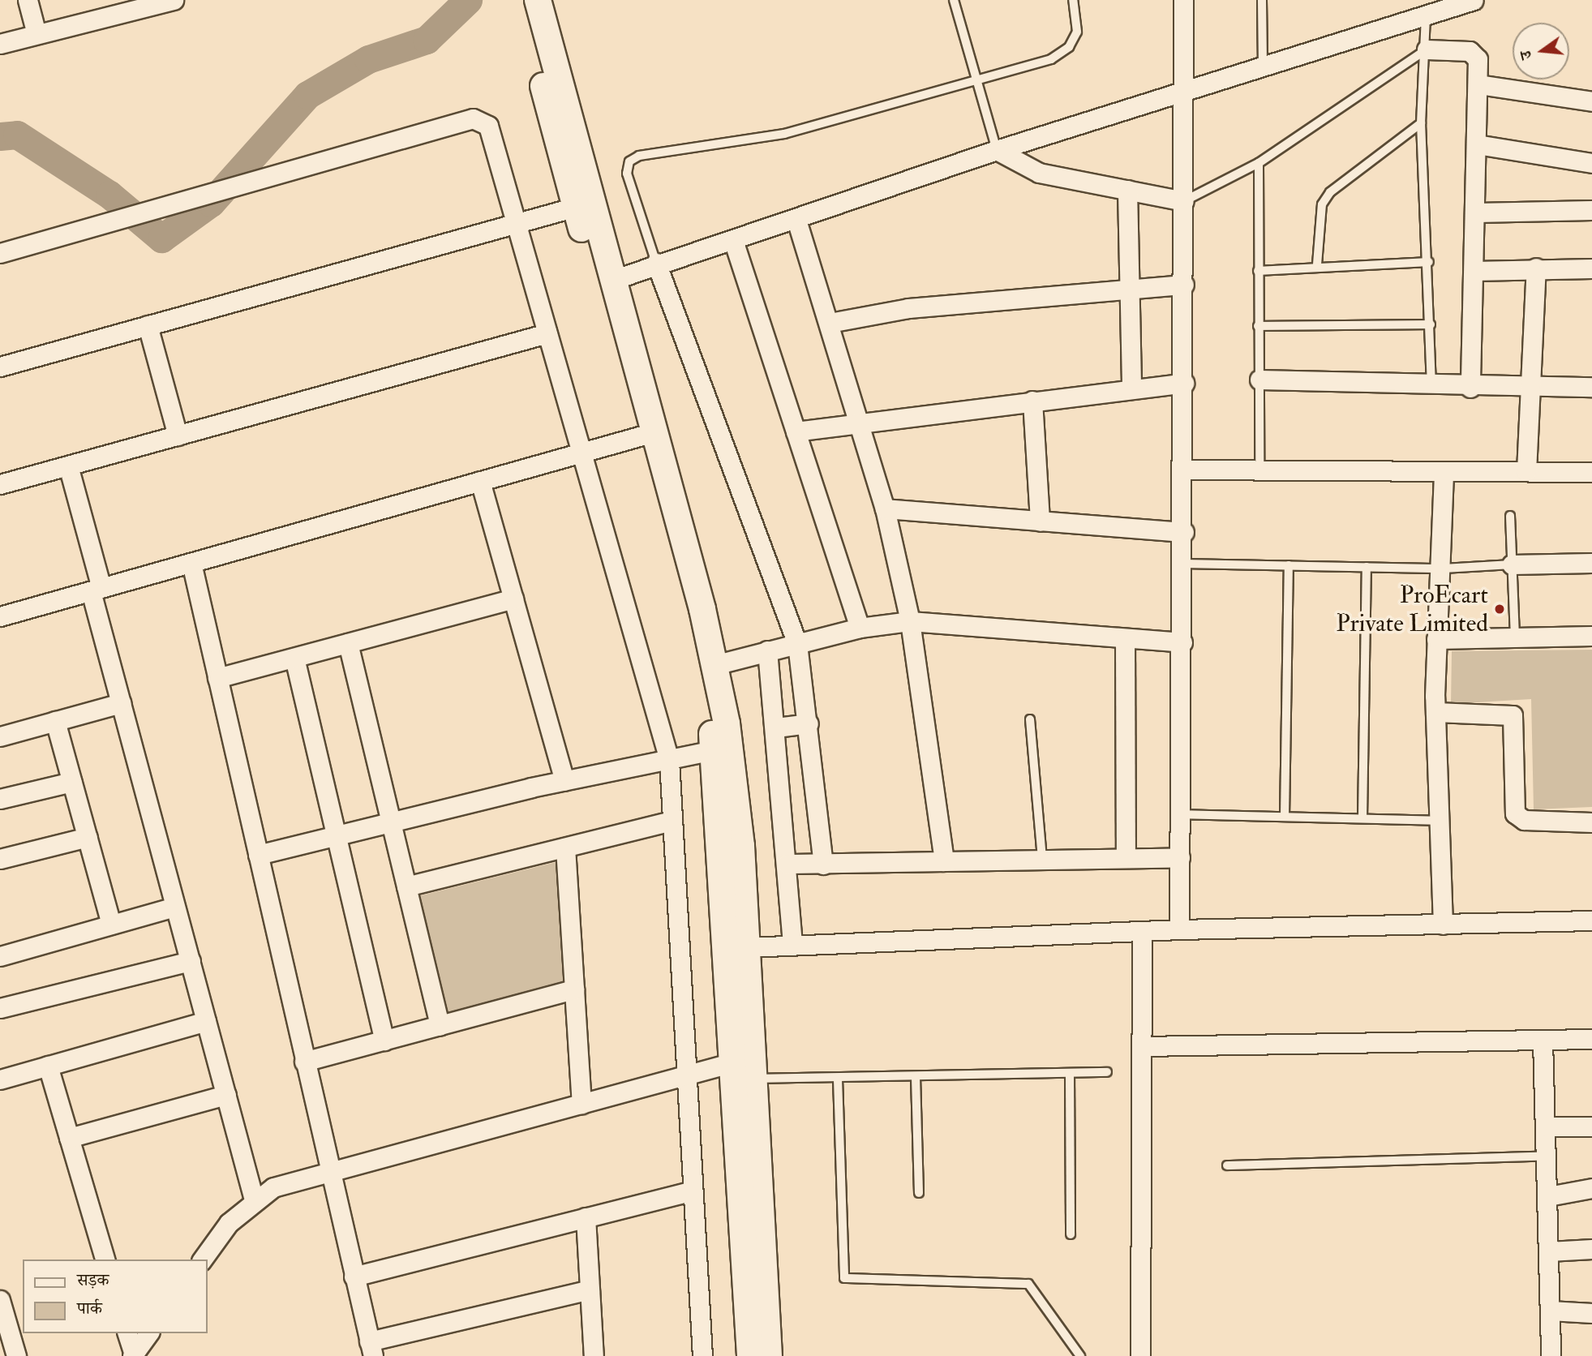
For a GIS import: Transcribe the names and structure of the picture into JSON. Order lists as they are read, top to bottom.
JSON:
{
  "places": ["ProEcart Private Limited"],
  "legend": ["सड़क", "पार्क"],
  "north": "left"
}
